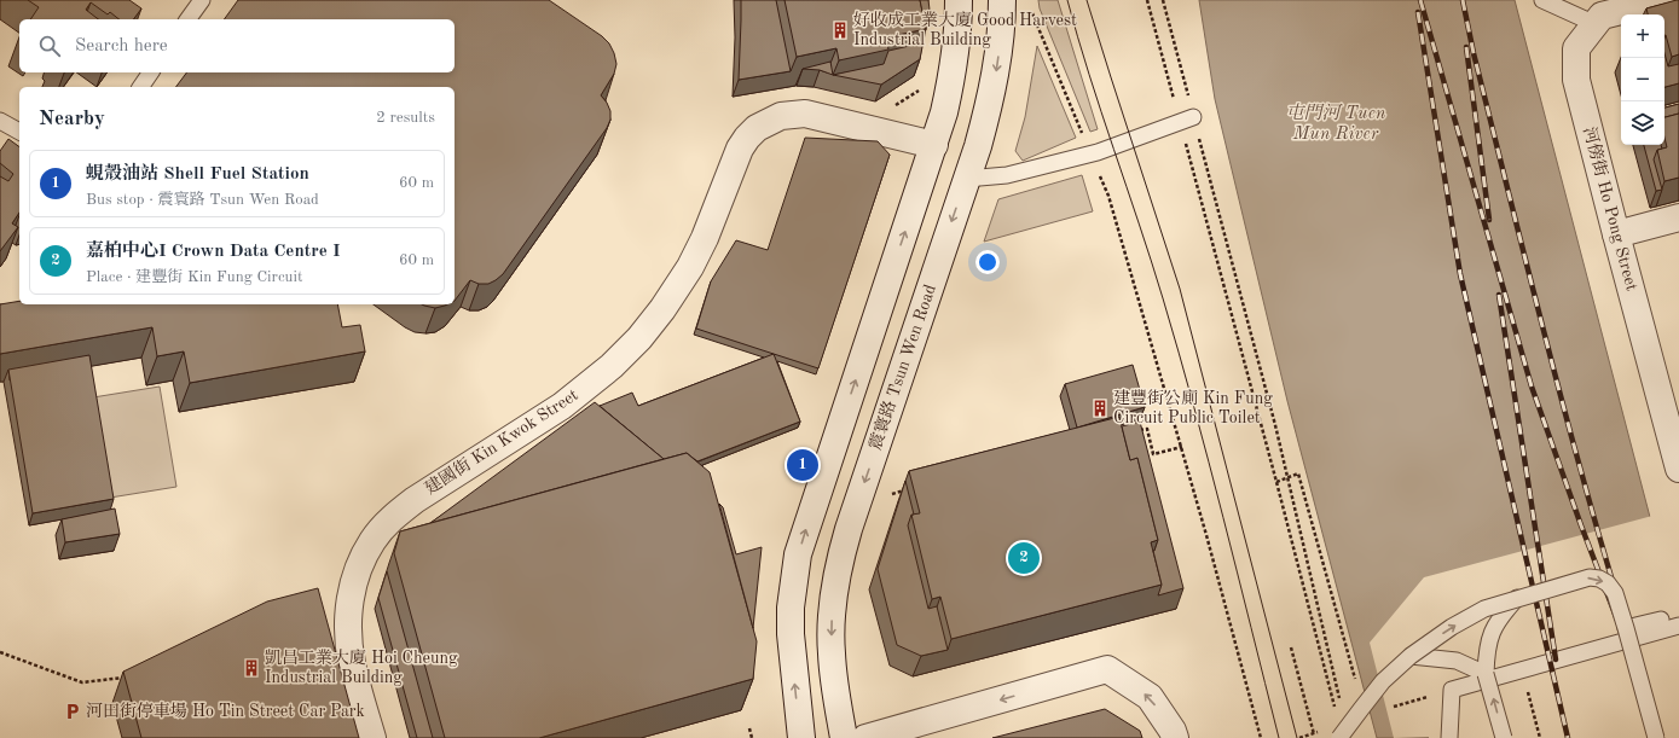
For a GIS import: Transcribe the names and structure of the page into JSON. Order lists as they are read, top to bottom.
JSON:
{
  "streets": {
    "street": ["河傍街 Ho Pong Street", "震寰路 Tsun Wen Road", "建國街 Kin Kwok Street"]
  },
  "water": ["屯門河 Tuen Mun River"],
  "places": {
    "building": ["好收成工業大廈 Good Harvest Industrial Building", "建豐街公廁 Kin Fung Circuit Public Toilet", "凱昌工業大廈 Hoi Cheung Industrial Building"],
    "parking": ["河田街停車場 Ho Tin Street Car Park"]
  },
  "page": {
    "map_buttons": ["+", "−"],
    "search": "Search here",
    "heading": ["Nearby", "2 results"],
    "list": [
      {
        "mark": "1",
        "name": "蜆殼油站 Shell Fuel Station",
        "note": "Bus stop · 震寰路 Tsun Wen Road",
        "value": "60 m"
      },
      {
        "mark": "2",
        "name": "嘉柏中心I Crown Data Centre I",
        "note": "Place · 建豐街 Kin Fung Circuit",
        "value": "60 m"
      }
    ],
    "pins": ["1", "2"]
  }
}
